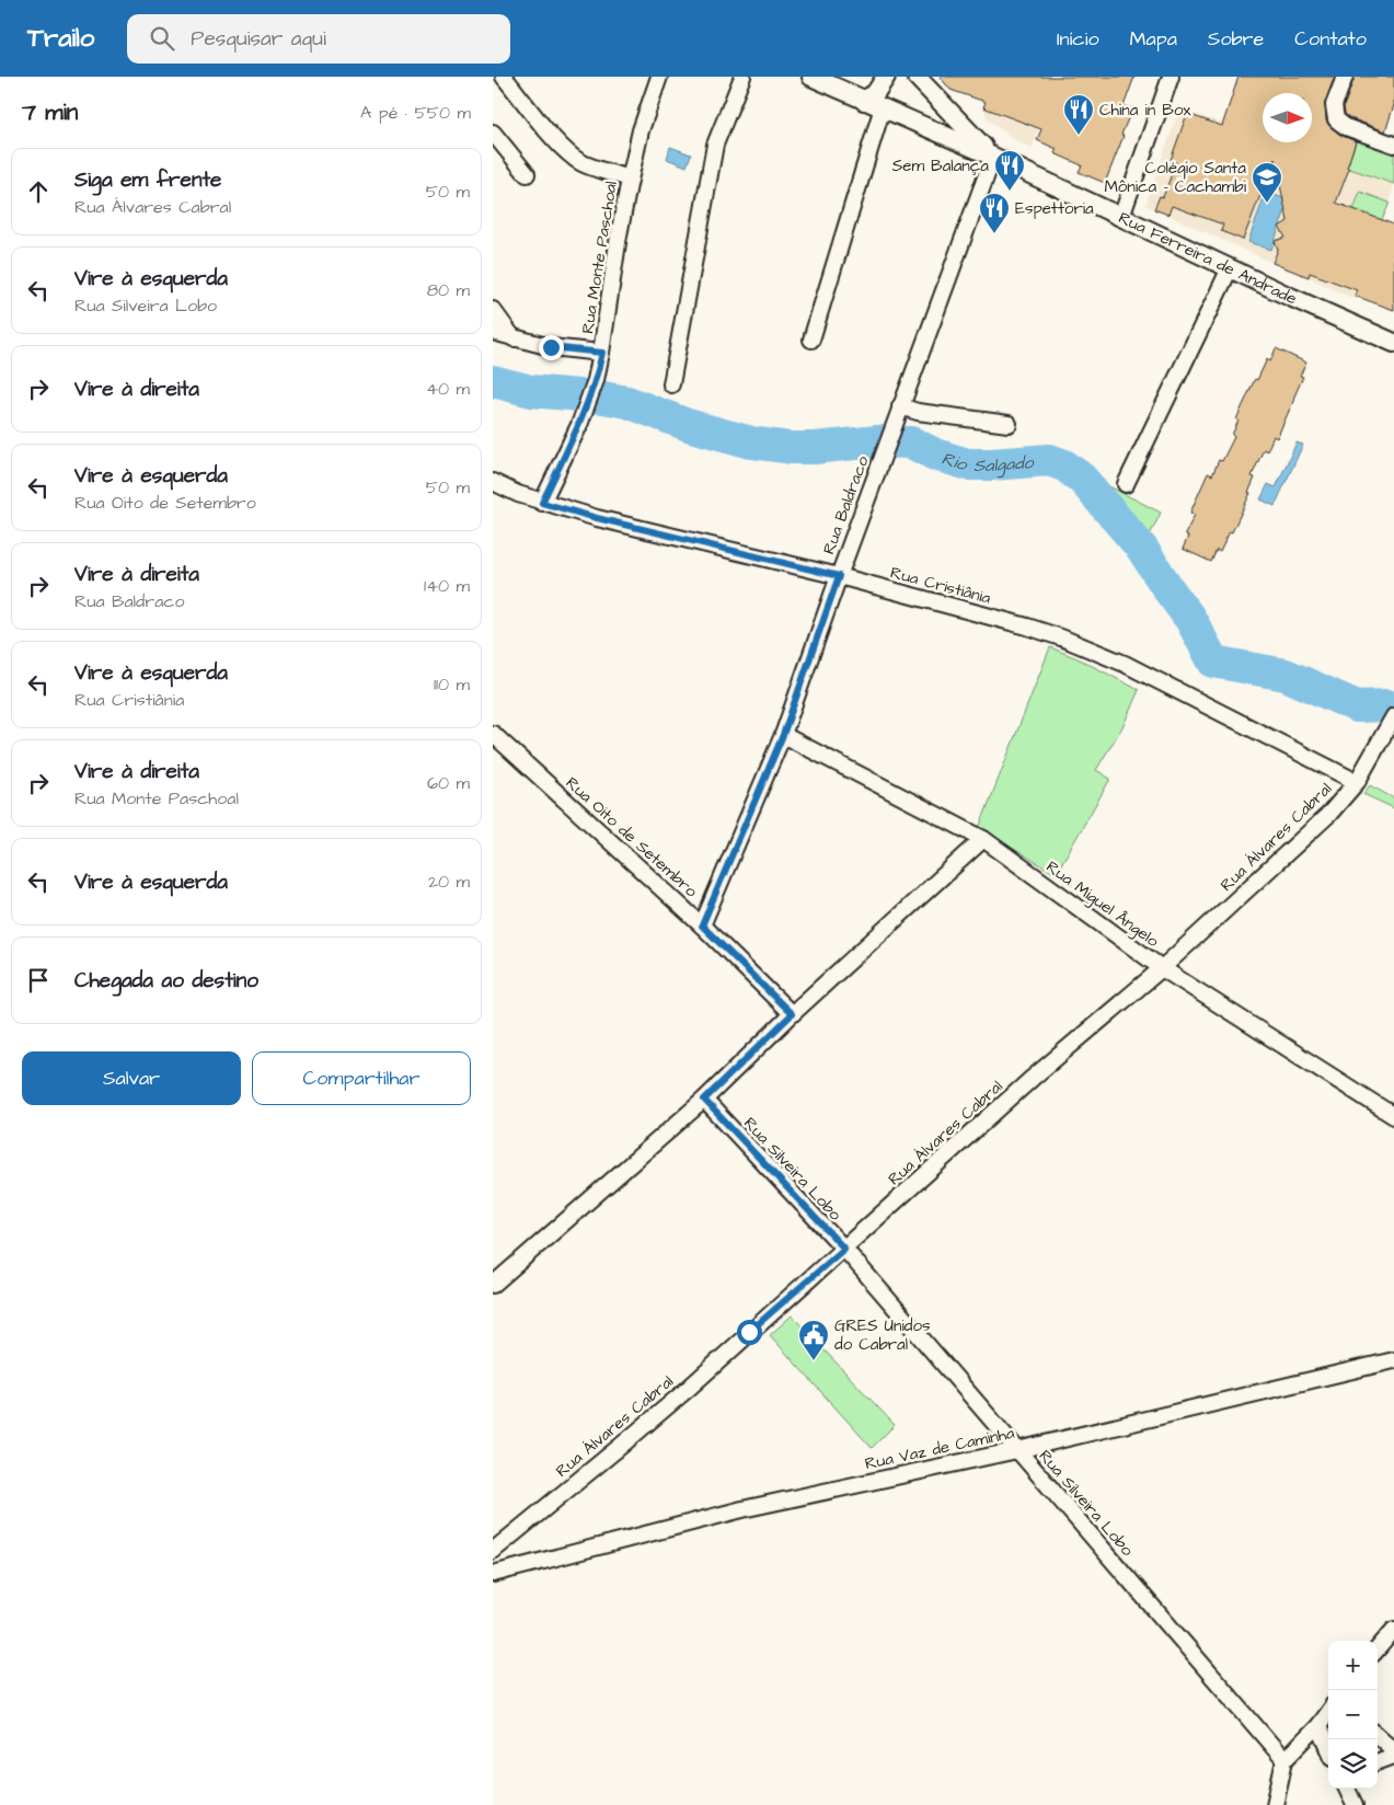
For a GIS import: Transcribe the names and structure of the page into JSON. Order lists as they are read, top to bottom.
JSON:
{
  "streets": {
    "street": [
      "Rua Monte Paschoal",
      "Rua Ferreira de Andrade",
      "Rua Baldraco",
      "Rua Cristiânia",
      "Rua Oito de Setembro",
      "Rua Álvares Cabral",
      "Rua Miguel Ângelo",
      "Rua Silveira Lobo",
      "Rua Vaz de Caminha"
    ]
  },
  "crossings": [
    ["Rua Monte Paschoal", "Rua Cristiânia"],
    ["Rua Ferreira de Andrade", "Rua Baldraco"],
    ["Rua Baldraco", "Rua Cristiânia"],
    ["Rua Baldraco", "Rua Oito de Setembro"],
    ["Rua Baldraco", "Rua Miguel Ângelo"],
    ["Rua Cristiânia", "Rua Álvares Cabral"],
    ["Rua Álvares Cabral", "Rua Miguel Ângelo"],
    ["Rua Álvares Cabral", "Rua Silveira Lobo"],
    ["Rua Silveira Lobo", "Rua Vaz de Caminha"]
  ],
  "water": ["Rio Salgado"],
  "places": {
    "restaurant": ["China in Box", "Sem Balança", "Espettoria"],
    "school or university": ["Colégio Santa Mônica - Cachambi"],
    "public building": ["GRES Unidos do Cabral"]
  },
  "north": "right",
  "page": {
    "header": "Trailo",
    "search": "Pesquisar aqui",
    "nav": [
      "Início",
      "Mapa",
      "Sobre",
      "Contato"
    ],
    "heading": ["7 min", "A pé · 550 m"],
    "list": [
      ["Siga em frente", "Rua Álvares Cabral", "50 m"],
      ["Vire à esquerda", "Rua Silveira Lobo", "80 m"],
      ["Vire à direita", "40 m"],
      ["Vire à esquerda", "Rua Oito de Setembro", "50 m"],
      ["Vire à direita", "Rua Baldraco", "140 m"],
      ["Vire à esquerda", "Rua Cristiânia", "110 m"],
      ["Vire à direita", "Rua Monte Paschoal", "60 m"],
      ["Vire à esquerda", "20 m"],
      "Chegada ao destino"
    ],
    "buttons": ["Salvar", "Compartilhar"],
    "map_buttons": ["+", "−"]
  }
}
